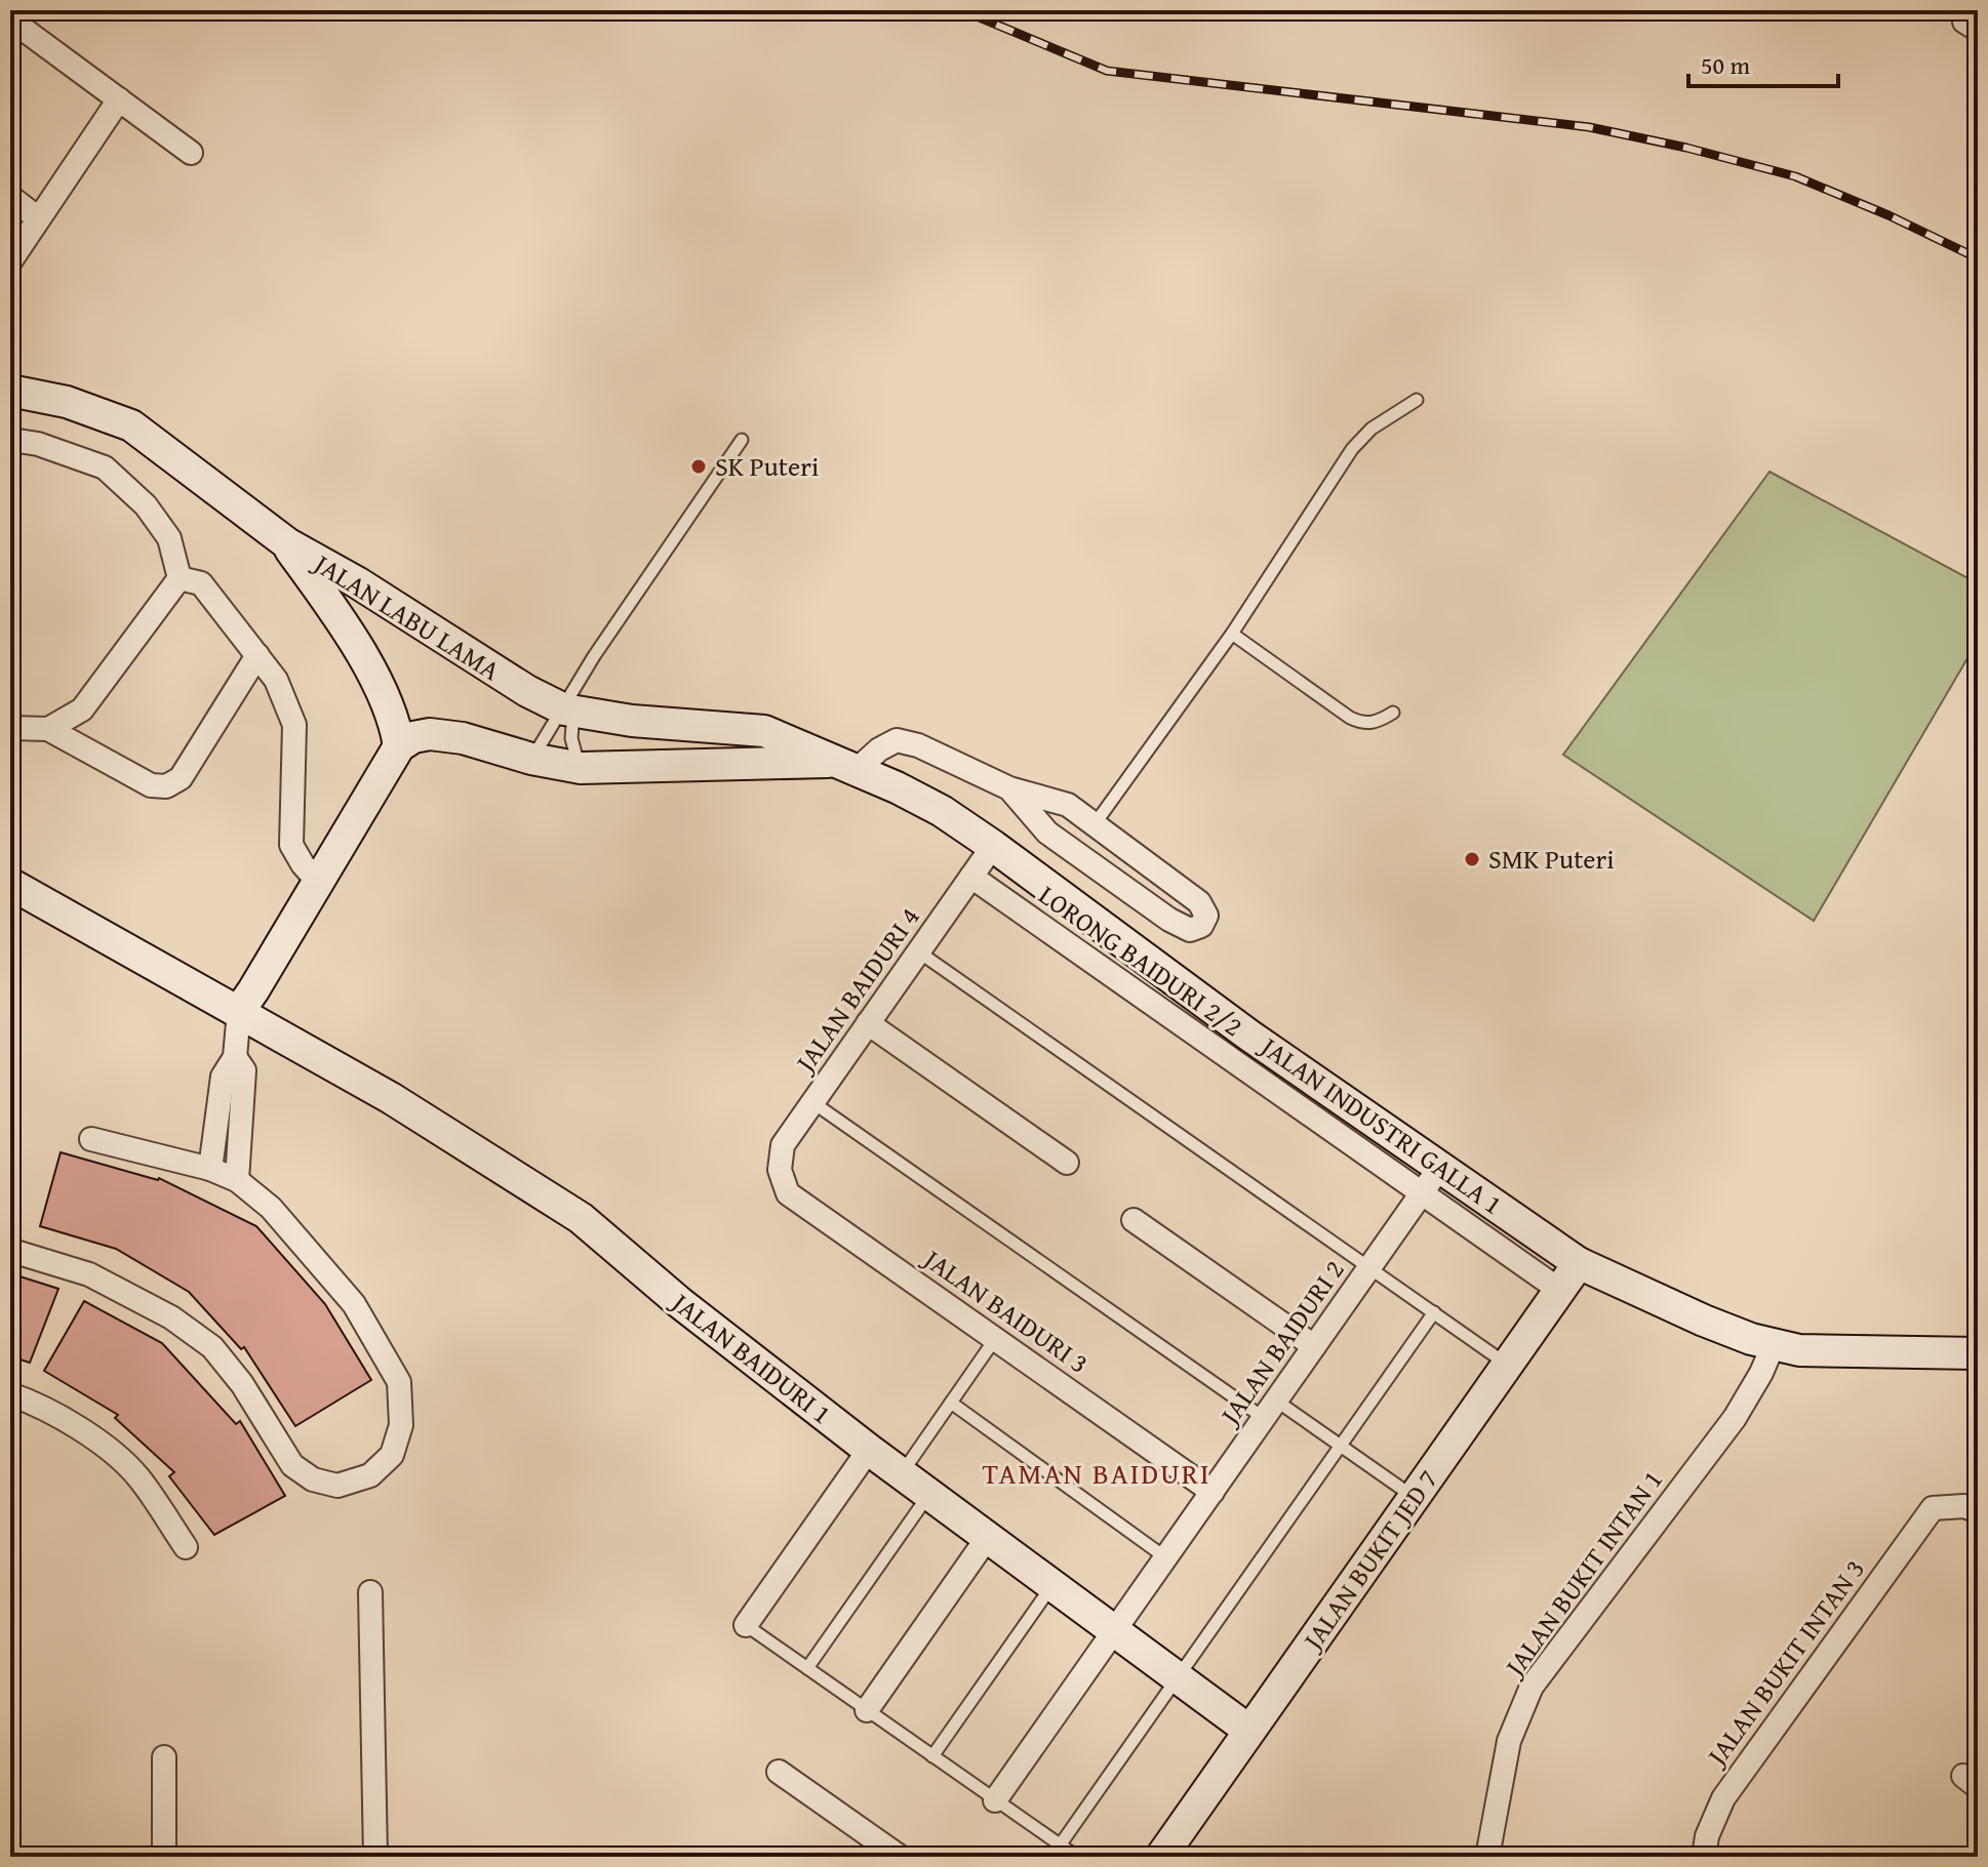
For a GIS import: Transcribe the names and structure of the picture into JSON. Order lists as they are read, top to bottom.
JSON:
{
  "streets": {
    "main road": [
      "JALAN LABU LAMA",
      "JALAN INDUSTRI GALLA 1",
      "JALAN BAIDURI 1",
      "JALAN BUKIT JED 7"
    ],
    "street": [
      "LORONG BAIDURI 2/2",
      "JALAN BAIDURI 4",
      "JALAN BAIDURI 3",
      "JALAN BAIDURI 2",
      "JALAN BUKIT INTAN 1",
      "JALAN BUKIT INTAN 3"
    ]
  },
  "crossings": [
    ["JALAN LABU LAMA", "JALAN INDUSTRI GALLA 1"],
    ["LORONG BAIDURI 2/2", "JALAN BAIDURI 4"],
    ["LORONG BAIDURI 2/2", "JALAN BAIDURI 2"],
    ["LORONG BAIDURI 2/2", "JALAN BUKIT JED 7"],
    ["JALAN BAIDURI 4", "JALAN INDUSTRI GALLA 1"],
    ["JALAN BAIDURI 4", "JALAN BAIDURI 3"],
    ["JALAN INDUSTRI GALLA 1", "JALAN BAIDURI 2"],
    ["JALAN INDUSTRI GALLA 1", "JALAN BUKIT JED 7"],
    ["JALAN INDUSTRI GALLA 1", "JALAN BUKIT INTAN 1"],
    ["JALAN BAIDURI 3", "JALAN BAIDURI 2"],
    ["JALAN BAIDURI 2", "JALAN BAIDURI 1"],
    ["JALAN BAIDURI 1", "JALAN BUKIT JED 7"]
  ],
  "districts": ["TAMAN BAIDURI"],
  "places": ["SK Puteri", "SMK Puteri"],
  "scale_bar": "50 m"
}
